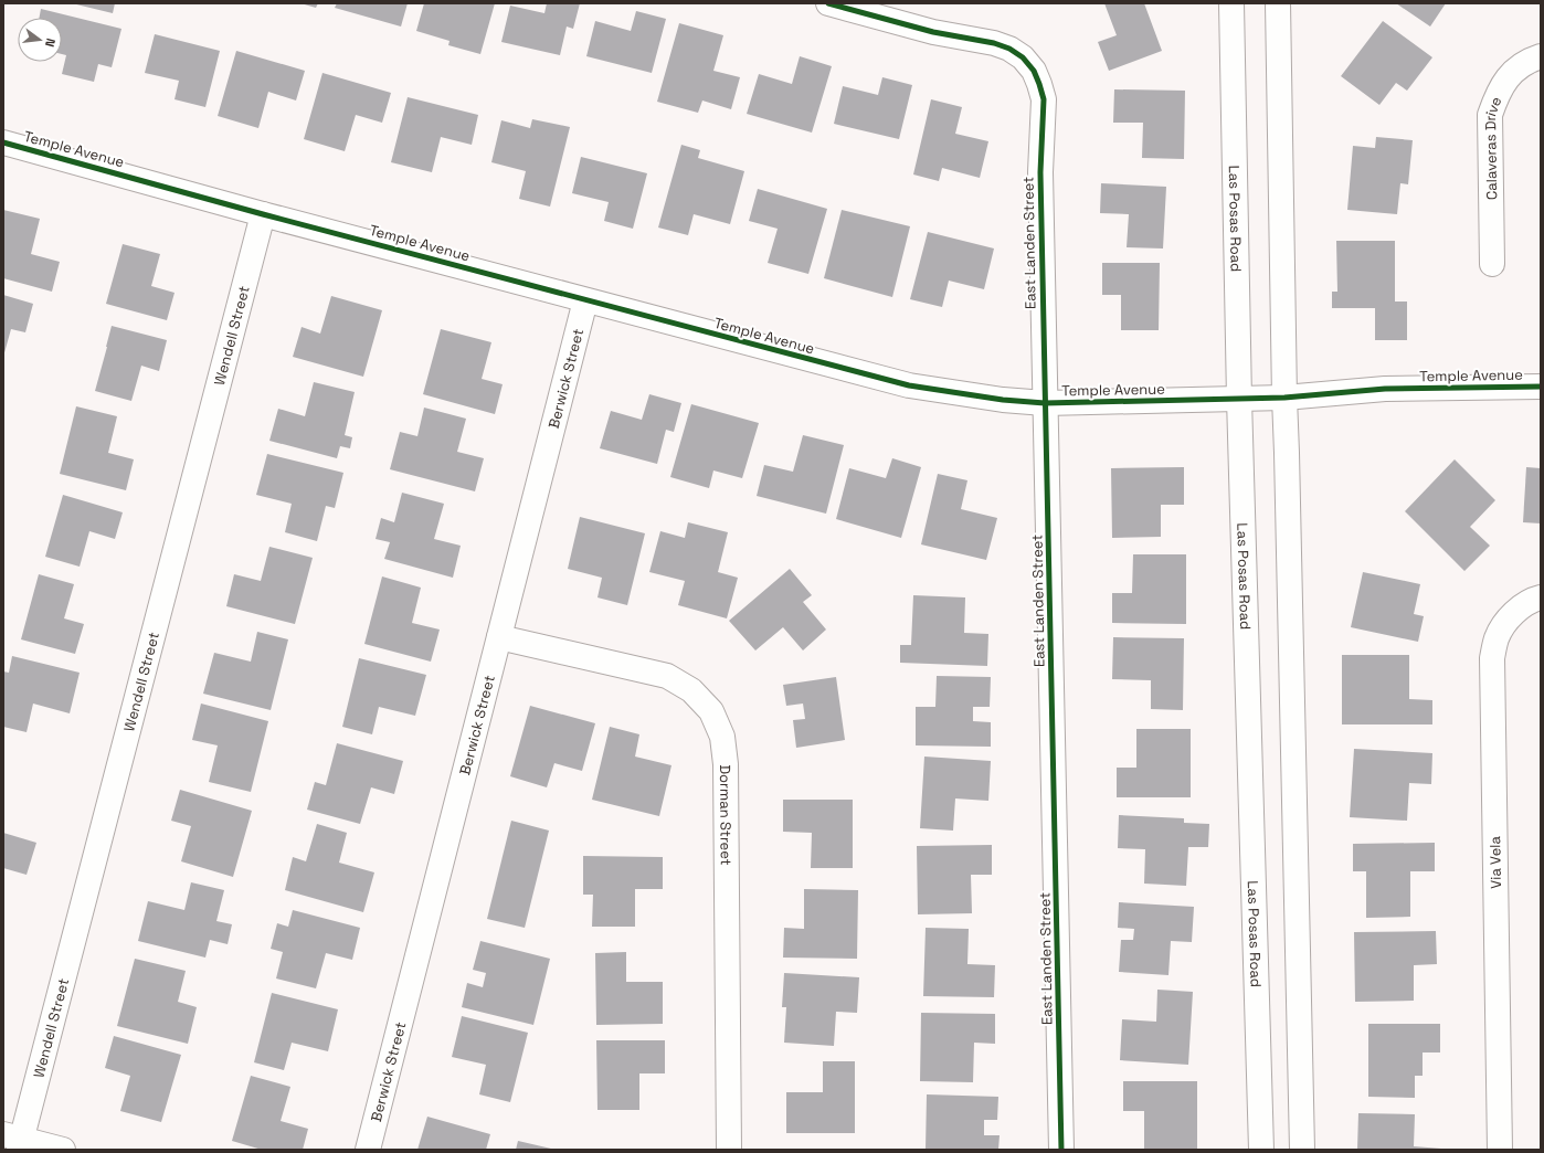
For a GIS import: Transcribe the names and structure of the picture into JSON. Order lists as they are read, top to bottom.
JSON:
{
  "streets": {
    "street": [
      "Temple Avenue",
      "Calaveras Drive",
      "Las Posas Road",
      "East Landen Street",
      "Wendell Street",
      "Berwick Street",
      "Dorman Street",
      "Via Vela"
    ]
  },
  "crossings": [
    ["Temple Avenue", "Las Posas Road"],
    ["Temple Avenue", "East Landen Street"],
    ["Temple Avenue", "Wendell Street"],
    ["Temple Avenue", "Berwick Street"],
    ["Berwick Street", "Dorman Street"]
  ],
  "north": "right"
}
